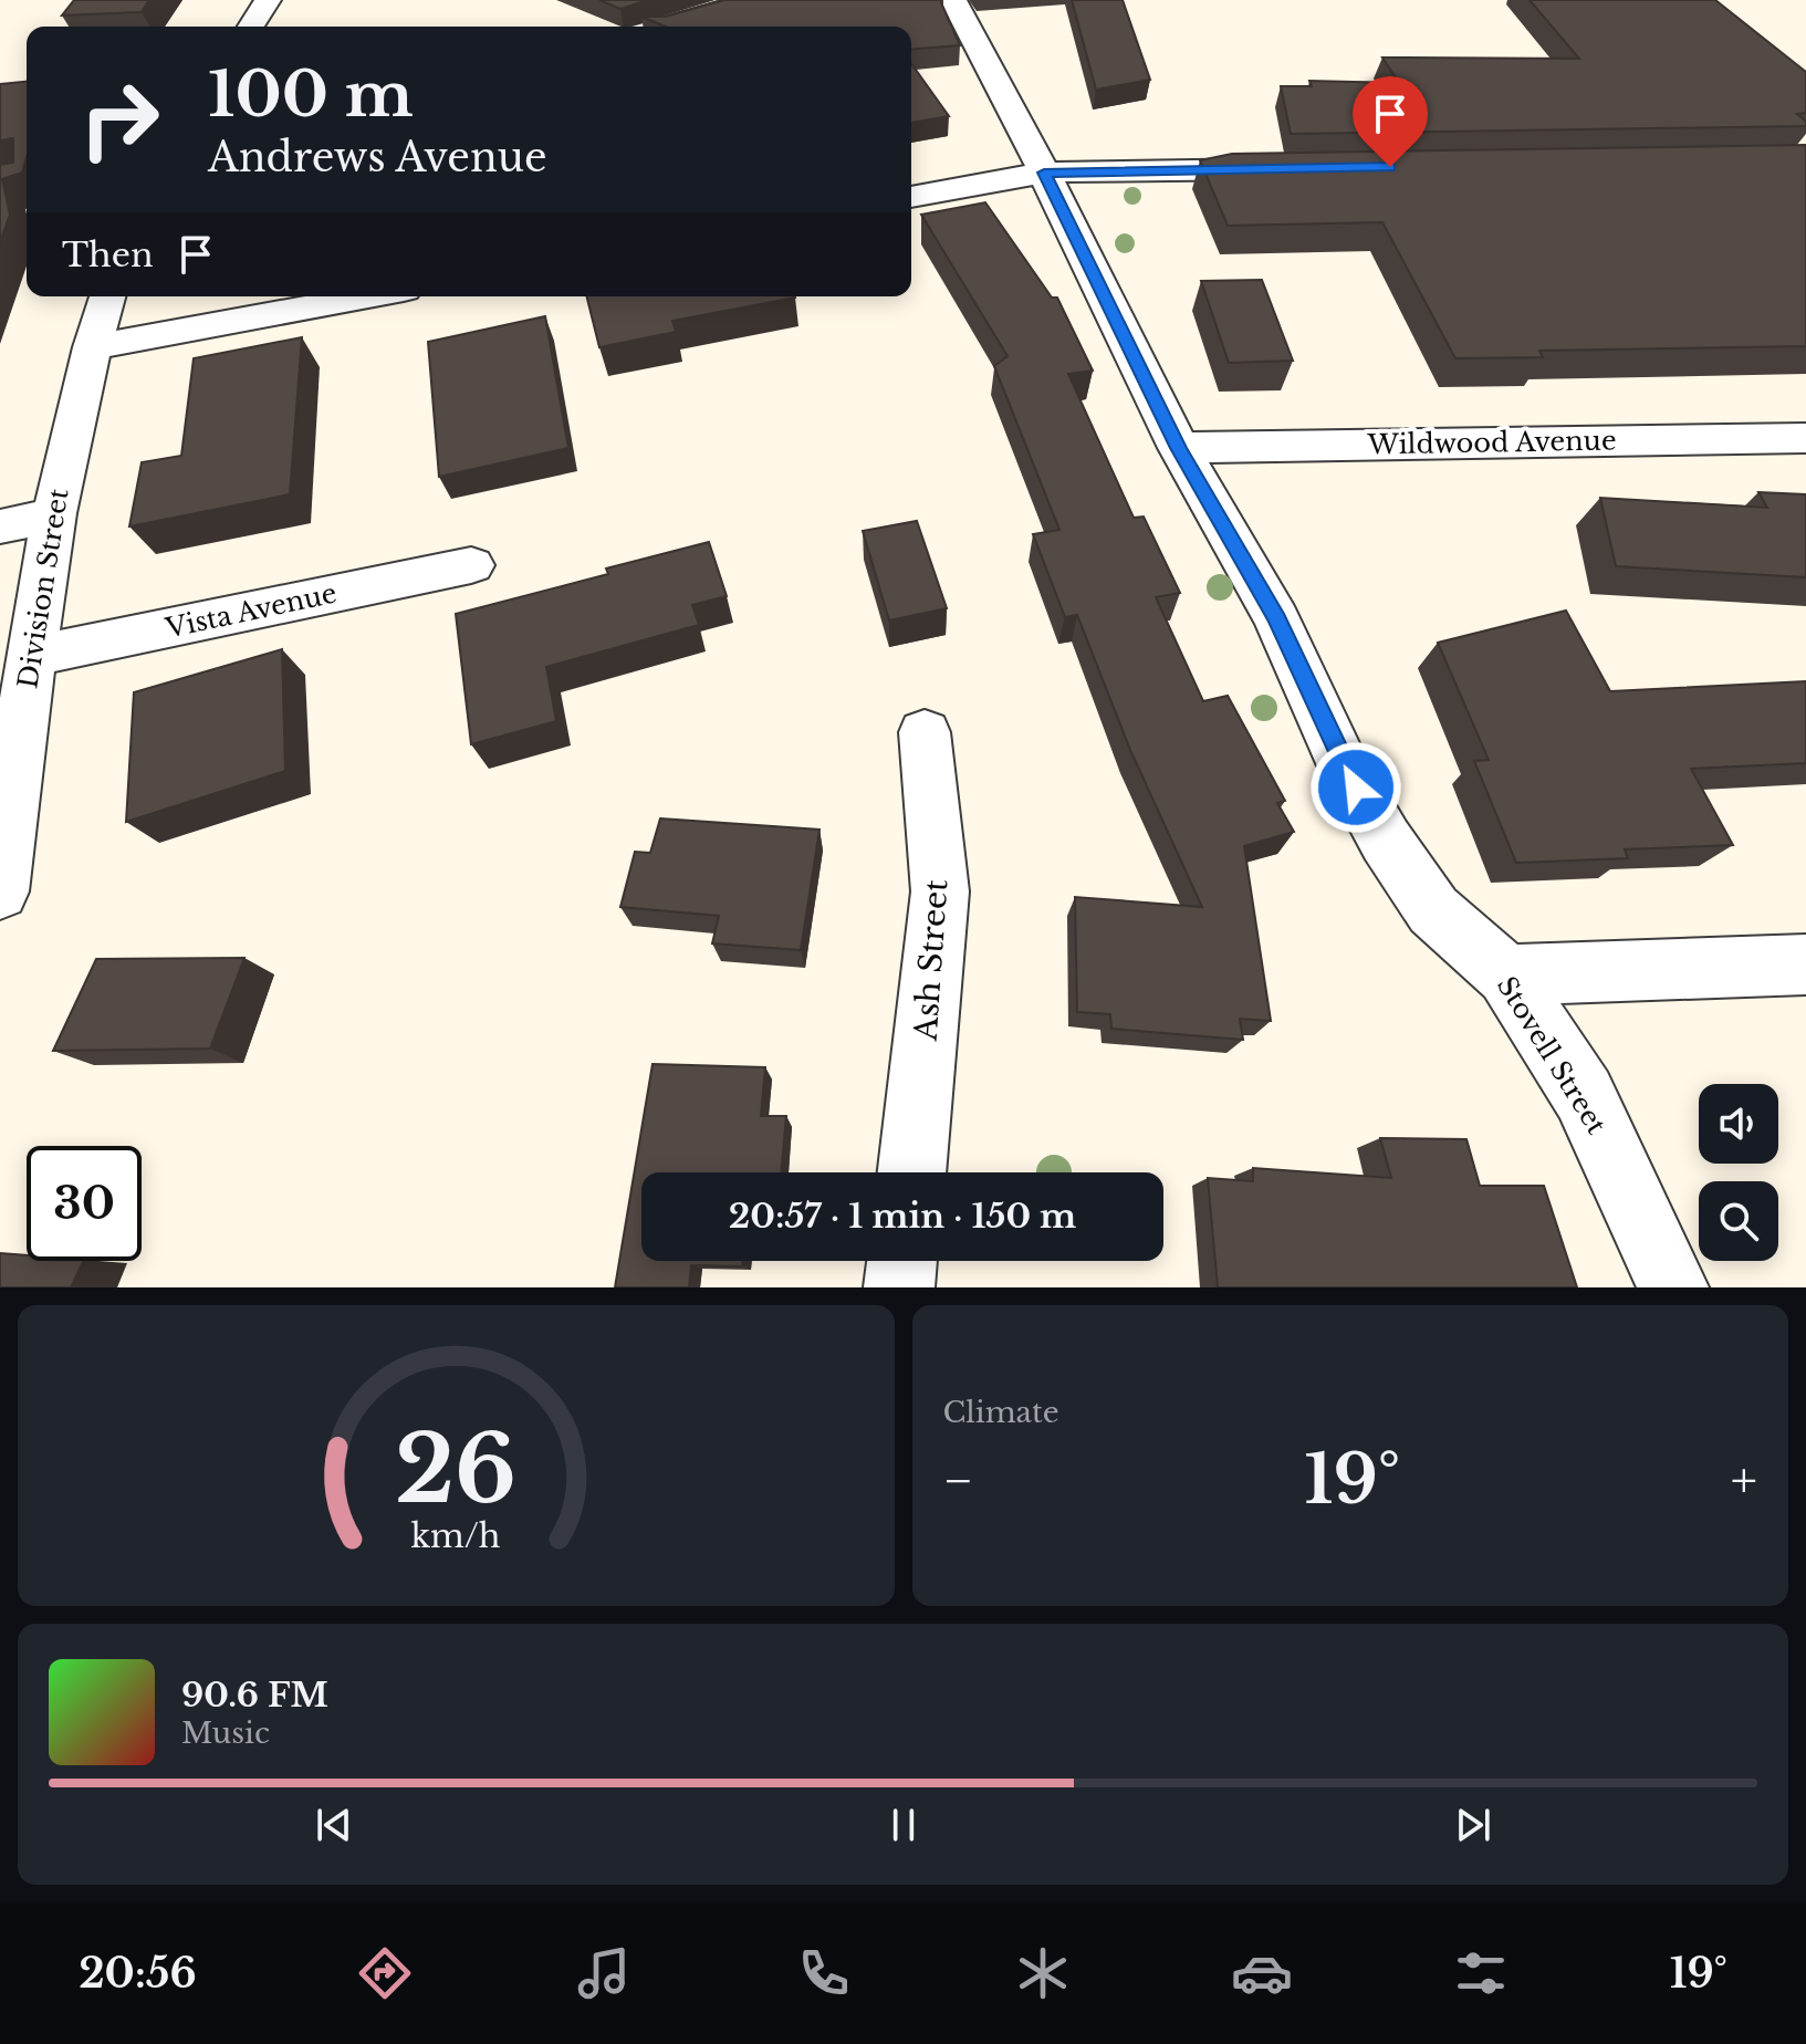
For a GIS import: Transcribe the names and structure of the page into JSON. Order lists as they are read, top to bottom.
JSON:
{
  "streets": {
    "street": [
      "Wildwood Avenue",
      "Division Street",
      "Vista Avenue",
      "Ash Street",
      "Stovell Street"
    ]
  },
  "crossings": [
    ["Wildwood Avenue", "Stovell Street"],
    ["Division Street", "Vista Avenue"]
  ],
  "page": {
    "turn": ["100 m", "Andrews Avenue"],
    "then": "Then",
    "limit": "30",
    "trip": "20:57 · 1 min · 150 m",
    "tile": "Climate",
    "heat": ["−", "19°", "+"],
    "song": ["90.6 FM", "Music"],
    "tabs": ["20:56", "19°"],
    "gauge": ["26", "km/h"]
  }
}
